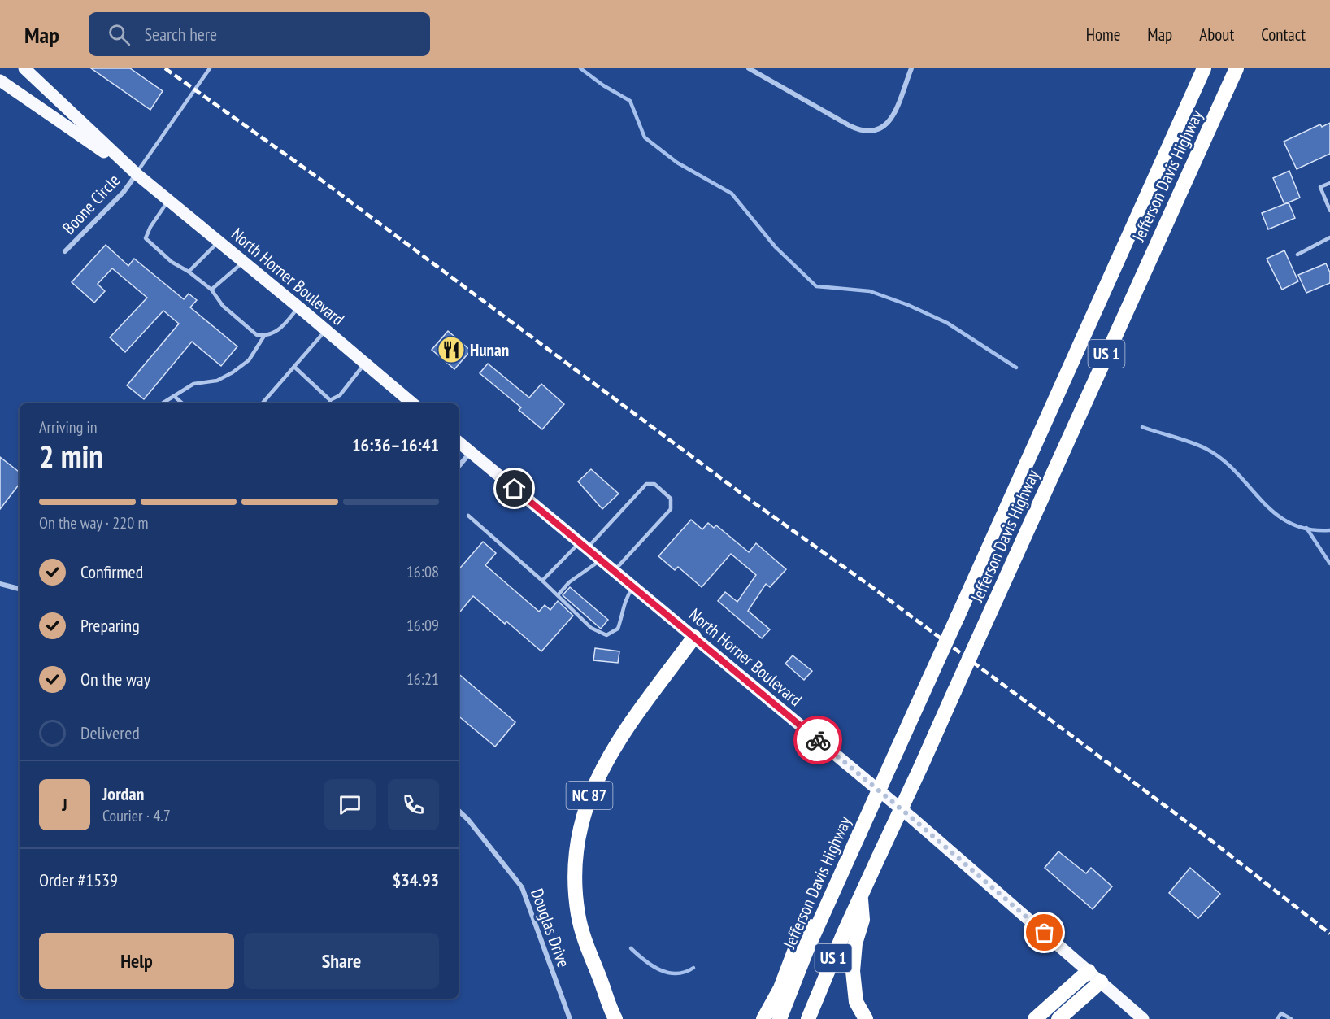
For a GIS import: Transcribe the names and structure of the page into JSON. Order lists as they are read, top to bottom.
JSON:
{
  "streets": {
    "highway": ["Jefferson Davis Highway", "US 1", "NC 87"],
    "main road": ["North Horner Boulevard"],
    "street": ["Boone Circle", "Douglas Drive"]
  },
  "crossings": [
    ["Boone Circle", "North Horner Boulevard"],
    ["North Horner Boulevard", "NC 87"]
  ],
  "places": {
    "restaurant": ["Hunan"]
  },
  "page": {
    "header": "Map",
    "search": "Search here",
    "nav": [
      "Home",
      "Map",
      "About",
      "Contact"
    ],
    "heading": ["2 min", "Arriving in", "16:36–16:41"],
    "panel": [
      "Jordan",
      "Courier · 4.7",
      "Order #1539",
      "$34.93"
    ],
    "bar": "On the way · 220 m",
    "list": [
      ["Confirmed", "16:08"],
      ["Preparing", "16:09"],
      ["On the way", "16:21"],
      "Delivered"
    ],
    "round": "J",
    "buttons": ["Help", "Share"]
  }
}
